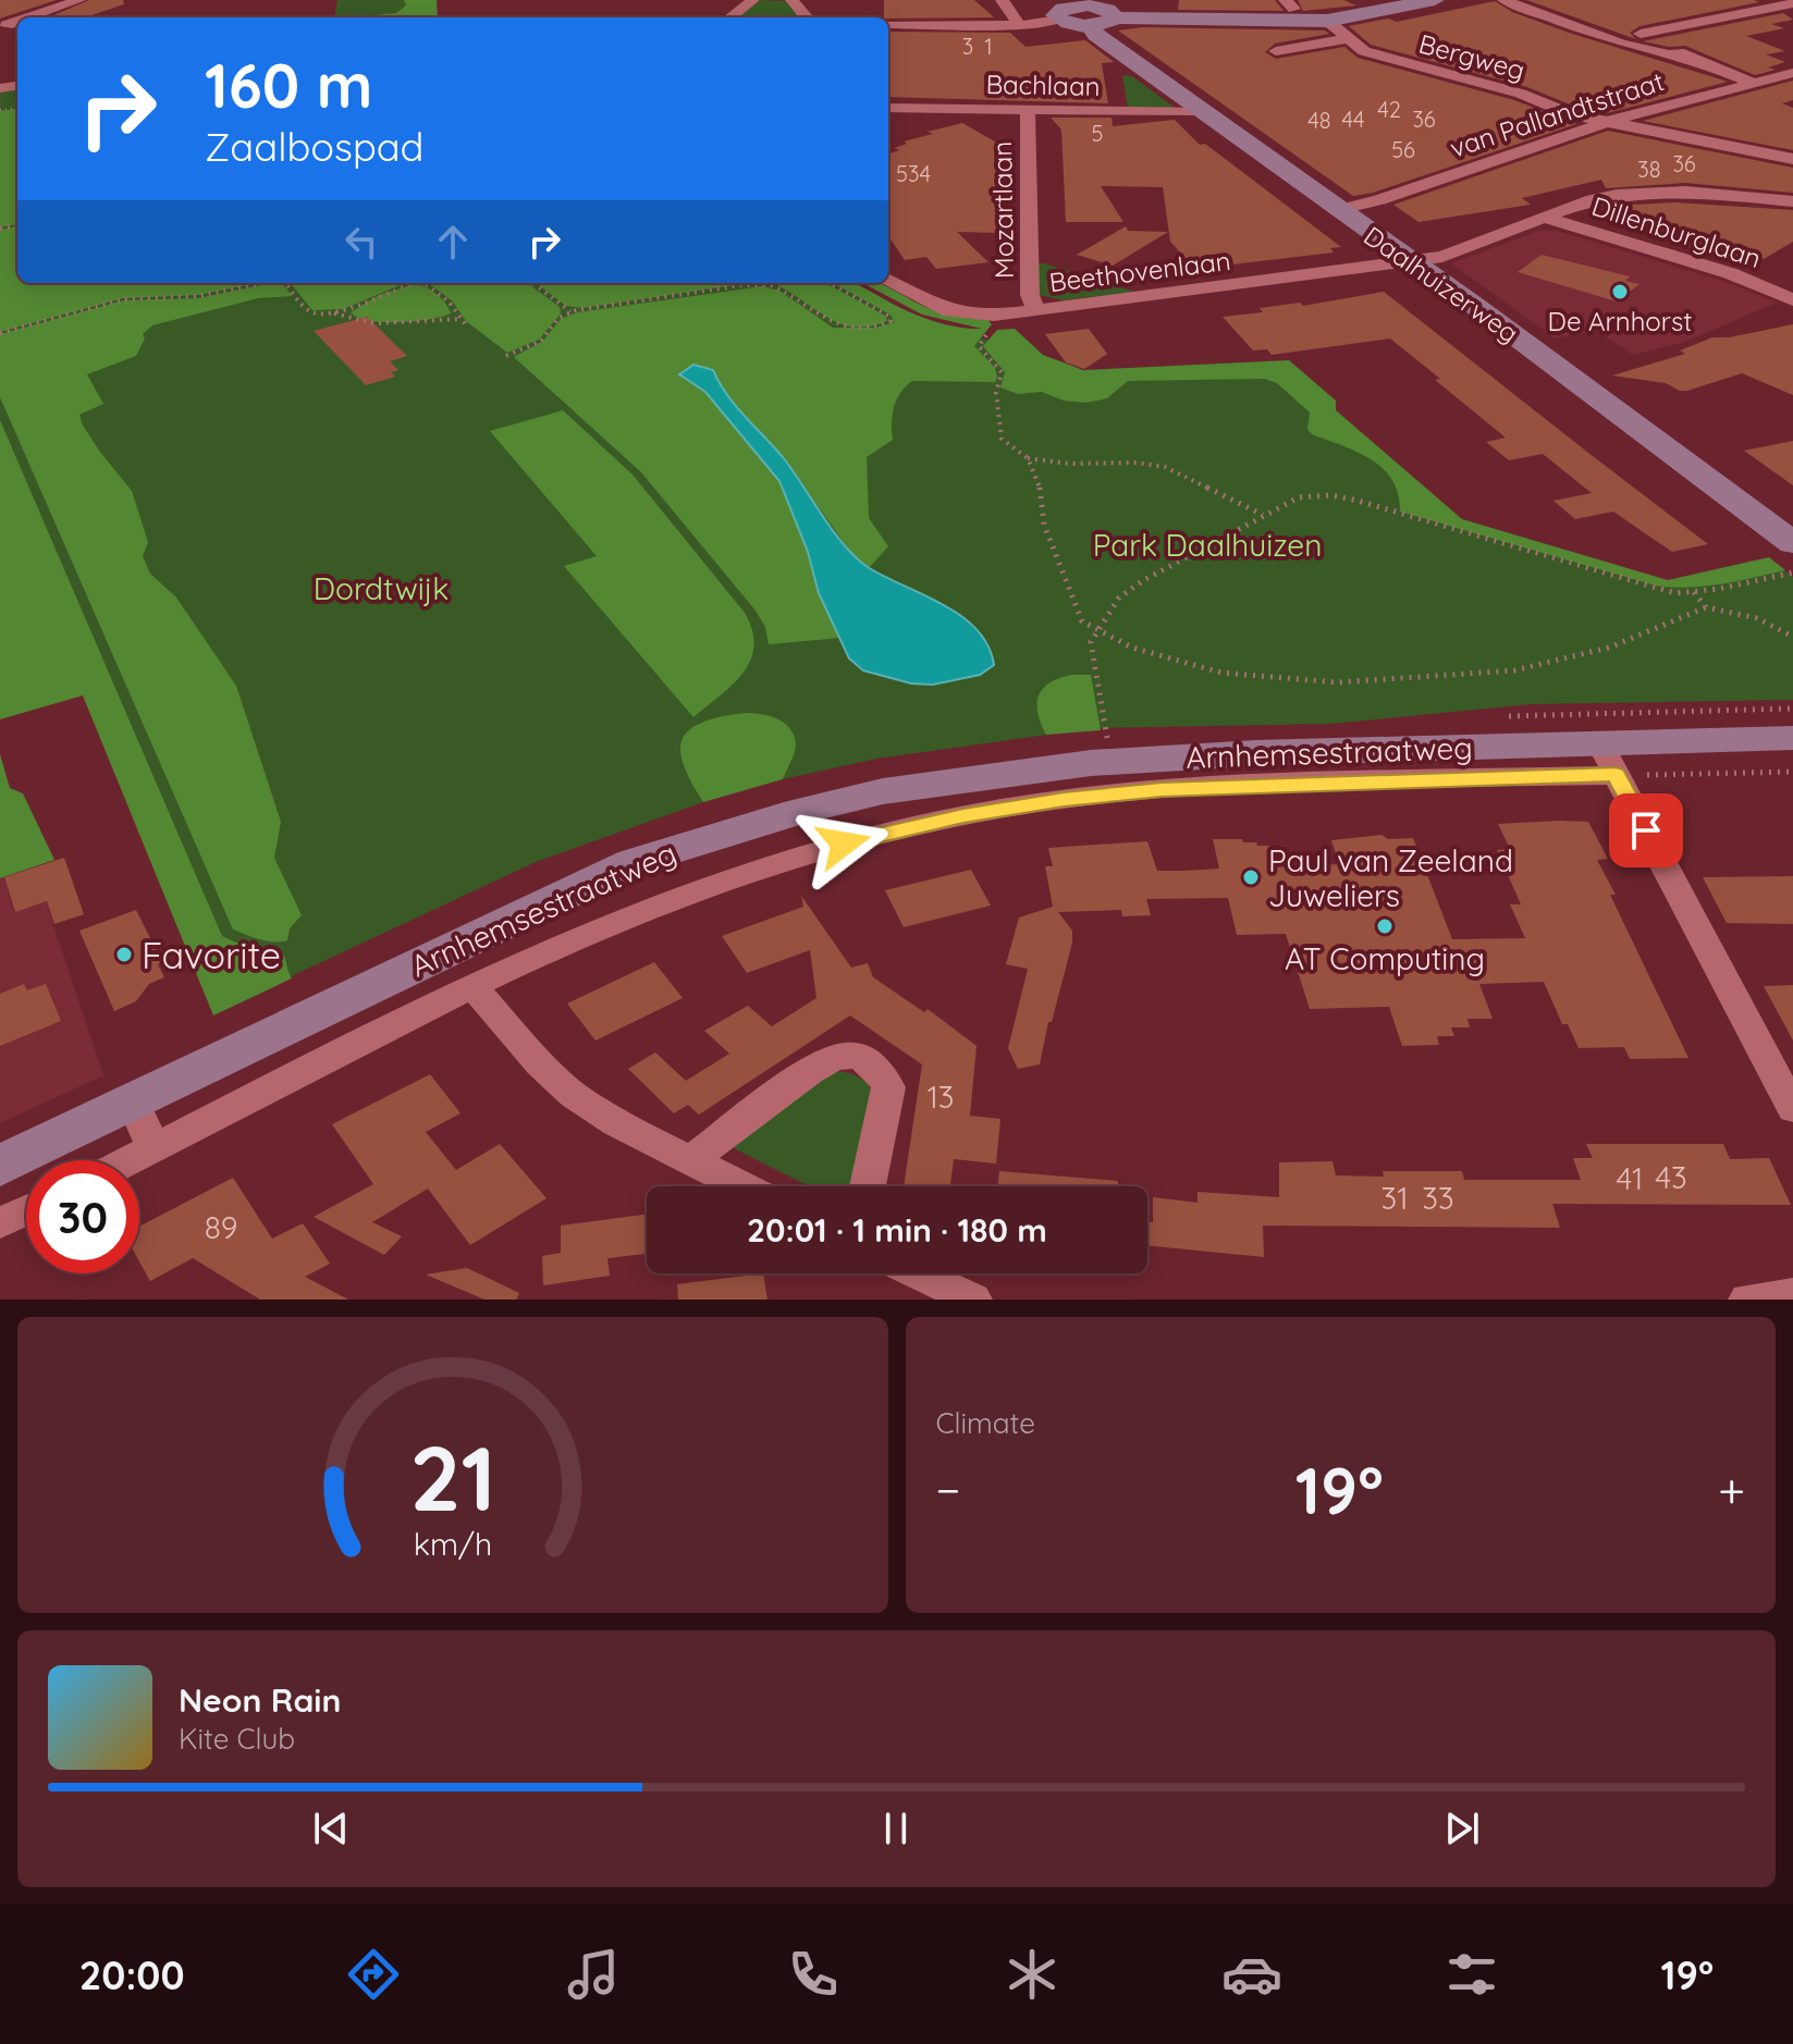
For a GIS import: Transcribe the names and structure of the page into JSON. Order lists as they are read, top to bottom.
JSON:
{
  "streets": {
    "main road": ["Daalhuizerweg", "Arnhemsestraatweg"],
    "street": [
      "Bergweg",
      "Bachlaan",
      "van Pallandtstraat",
      "Mozartlaan",
      "Dillenburglaan",
      "Beethovenlaan"
    ]
  },
  "crossings": [
    ["Bergweg", "van Pallandtstraat"],
    ["Bachlaan", "Mozartlaan"],
    ["Bachlaan", "Daalhuizerweg"],
    ["van Pallandtstraat", "Daalhuizerweg"],
    ["Mozartlaan", "Beethovenlaan"],
    ["Dillenburglaan", "Beethovenlaan"],
    ["Beethovenlaan", "Daalhuizerweg"]
  ],
  "parks": ["Park Daalhuizen", "Dordtwijk"],
  "places": [
    "De Arnhorst",
    "Paul van Zeeland Juweliers",
    "AT Computing",
    "Favorite"
  ],
  "house_numbers": [
    "3",
    "1",
    "42",
    "44",
    "36",
    "48",
    "5",
    "56",
    "36",
    "38",
    "534",
    "13",
    "43",
    "41",
    "31",
    "33",
    "89"
  ],
  "page": {
    "turn": ["160 m", "Zaalbospad"],
    "limit": "30",
    "trip": "20:01 · 1 min · 180 m",
    "tile": "Climate",
    "heat": ["−", "19°", "+"],
    "song": ["Neon Rain", "Kite Club"],
    "tabs": ["20:00", "19°"],
    "gauge": ["21", "km/h"]
  }
}
